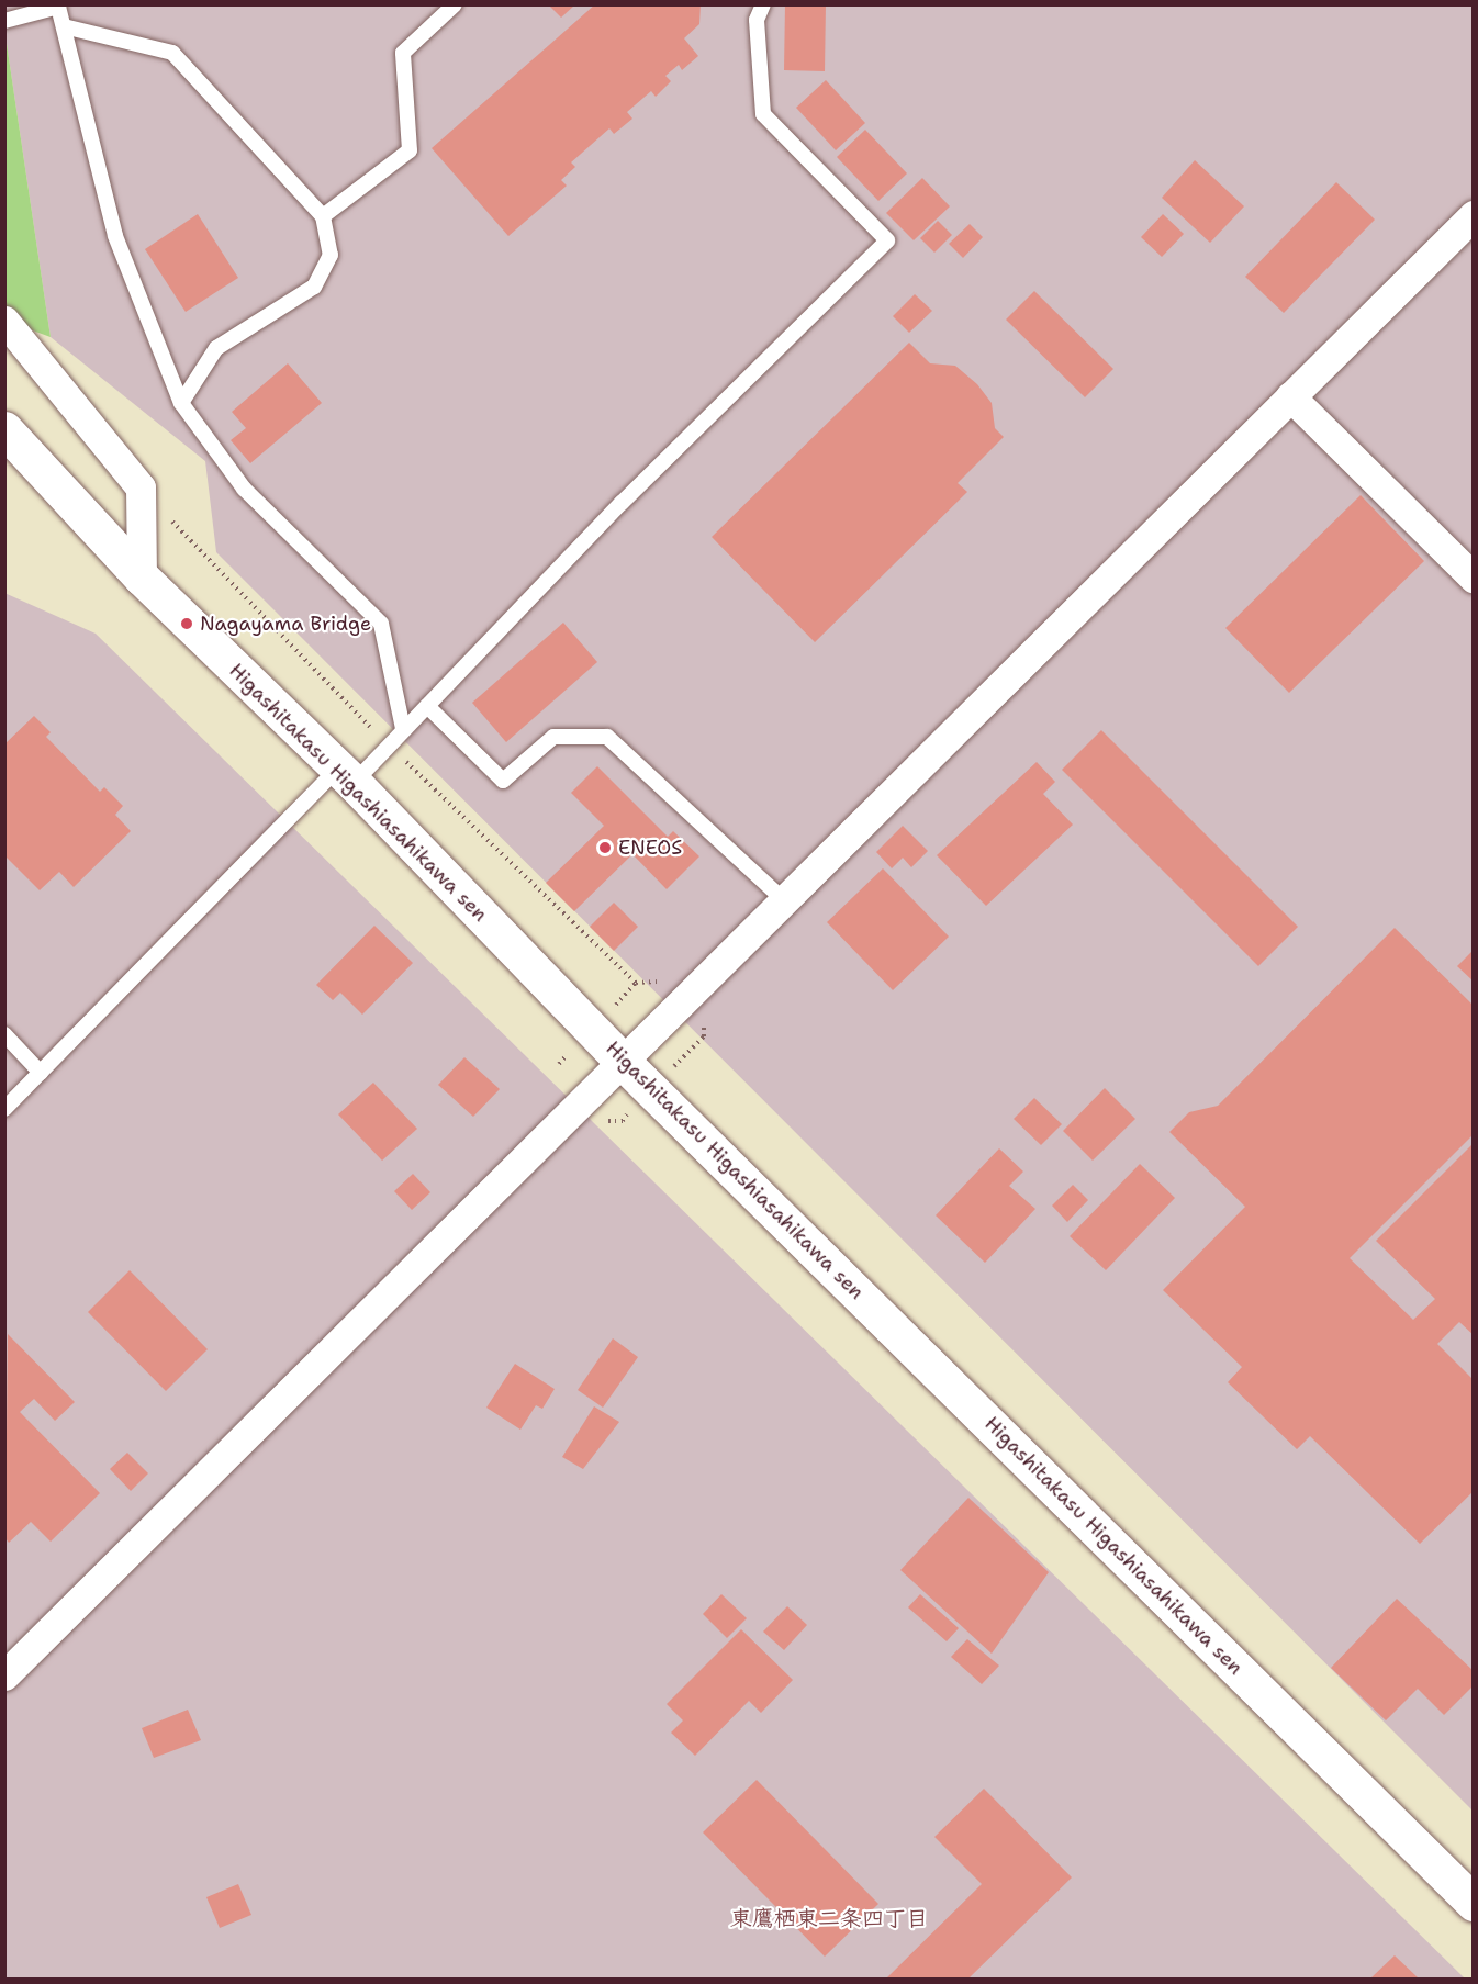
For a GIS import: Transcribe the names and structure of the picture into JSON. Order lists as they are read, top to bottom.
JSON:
{
  "streets": {
    "main road": ["Higashitakasu Higashiasahikawa sen"]
  },
  "districts": ["東鷹栖東二条四丁目"],
  "places": ["Nagayama Bridge", "ENEOS"]
}
